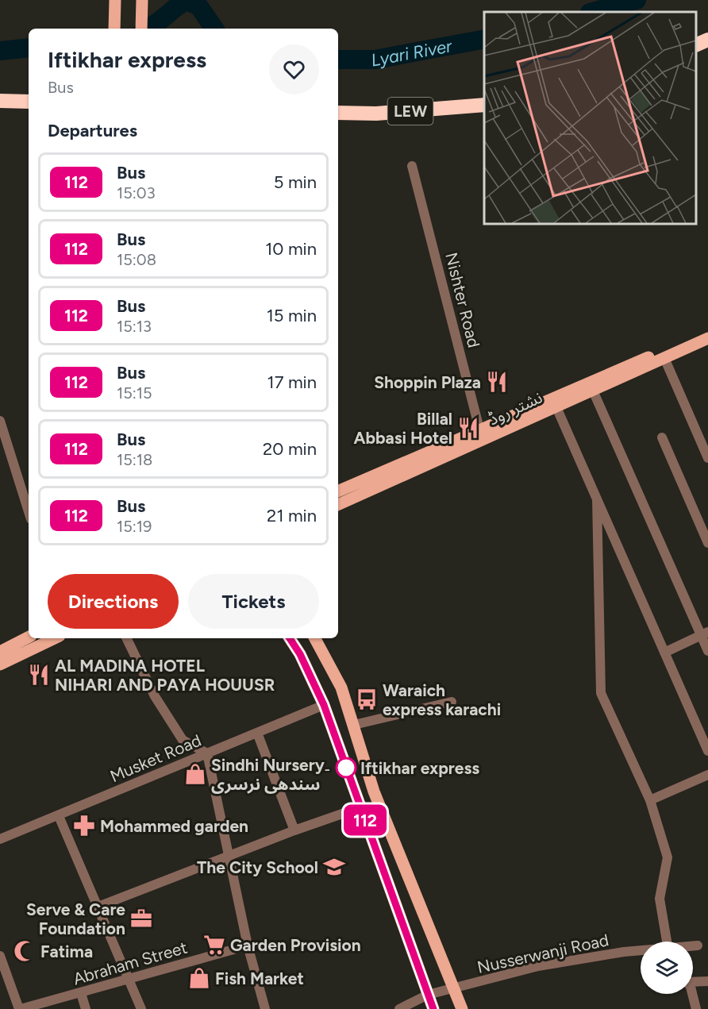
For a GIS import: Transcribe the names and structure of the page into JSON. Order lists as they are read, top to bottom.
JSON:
{
  "streets": {
    "highway": ["LEW"],
    "main road": ["نشتر روڈ"],
    "street": [
      "Nishter Road",
      "Musket Road",
      "Nusserwanji Road",
      "Abraham Street"
    ]
  },
  "crossings": [
    ["Nishter Road", "نشتر روڈ"]
  ],
  "water": ["Lyari River"],
  "places": {
    "restaurant": ["Shoppin Plaza", "Billal Abbasi Hotel", "AL MADINA HOTEL NIHARI AND PAYA HOUUSR"],
    "bus stop": ["Waraich express karachi"],
    "other": ["Iftikhar express"],
    "shop": ["Sindhi Nursery۔ سندھی نرسری", "Fish Market"],
    "pharmacy": ["Mohammed garden"],
    "school or university": ["The City School"],
    "office": ["Serve & Care Foundation"],
    "supermarket": ["Garden Provision"],
    "mosque": ["Fatima"]
  },
  "lines": ["bus line 112"],
  "page": {
    "on_map": "112",
    "heading": [
      ["Iftikhar express", "Bus"],
      "Departures"
    ],
    "list": [
      {
        "mark": "112",
        "name": "Bus",
        "note": "15:03",
        "value": "5 min"
      },
      {
        "mark": "112",
        "name": "Bus",
        "note": "15:08",
        "value": "10 min"
      },
      {
        "mark": "112",
        "name": "Bus",
        "note": "15:13",
        "value": "15 min"
      },
      {
        "mark": "112",
        "name": "Bus",
        "note": "15:15",
        "value": "17 min"
      },
      {
        "mark": "112",
        "name": "Bus",
        "note": "15:18",
        "value": "20 min"
      },
      {
        "mark": "112",
        "name": "Bus",
        "note": "15:19",
        "value": "21 min"
      }
    ],
    "buttons": ["Directions", "Tickets"]
  }
}
